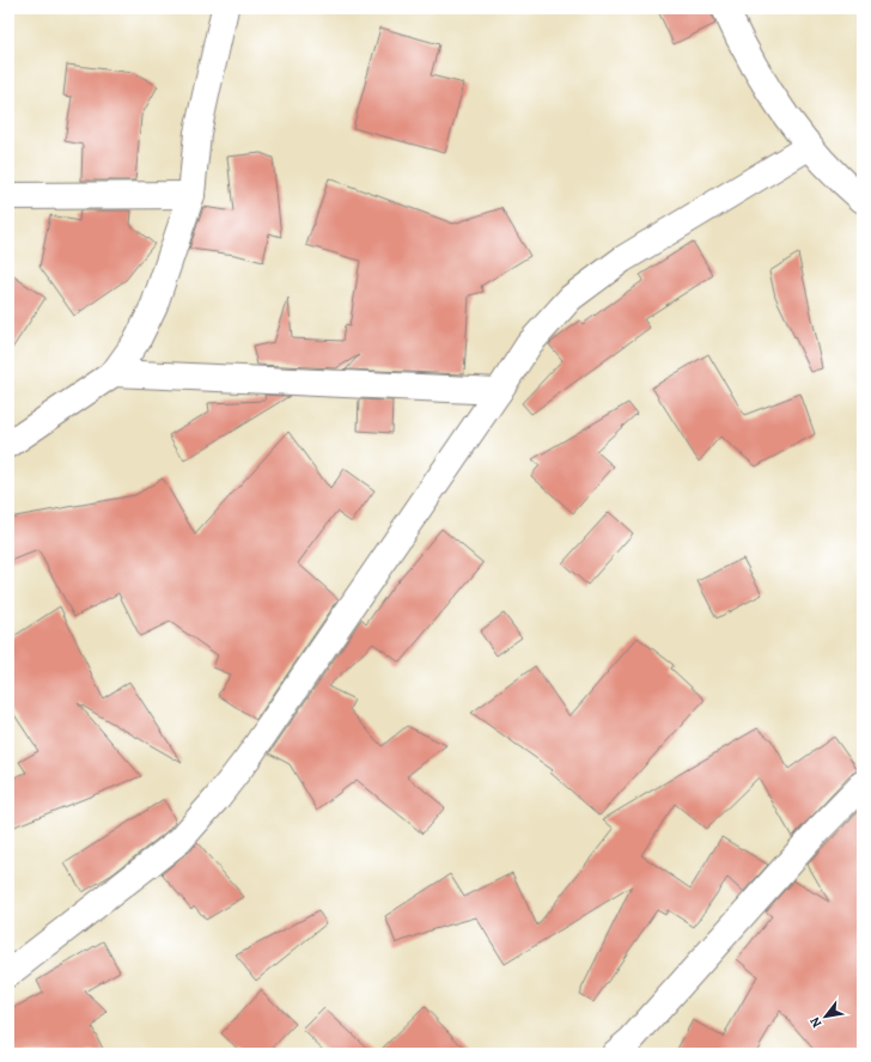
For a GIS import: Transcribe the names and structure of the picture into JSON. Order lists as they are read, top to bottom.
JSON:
{
  "north": "bottom left"
}
